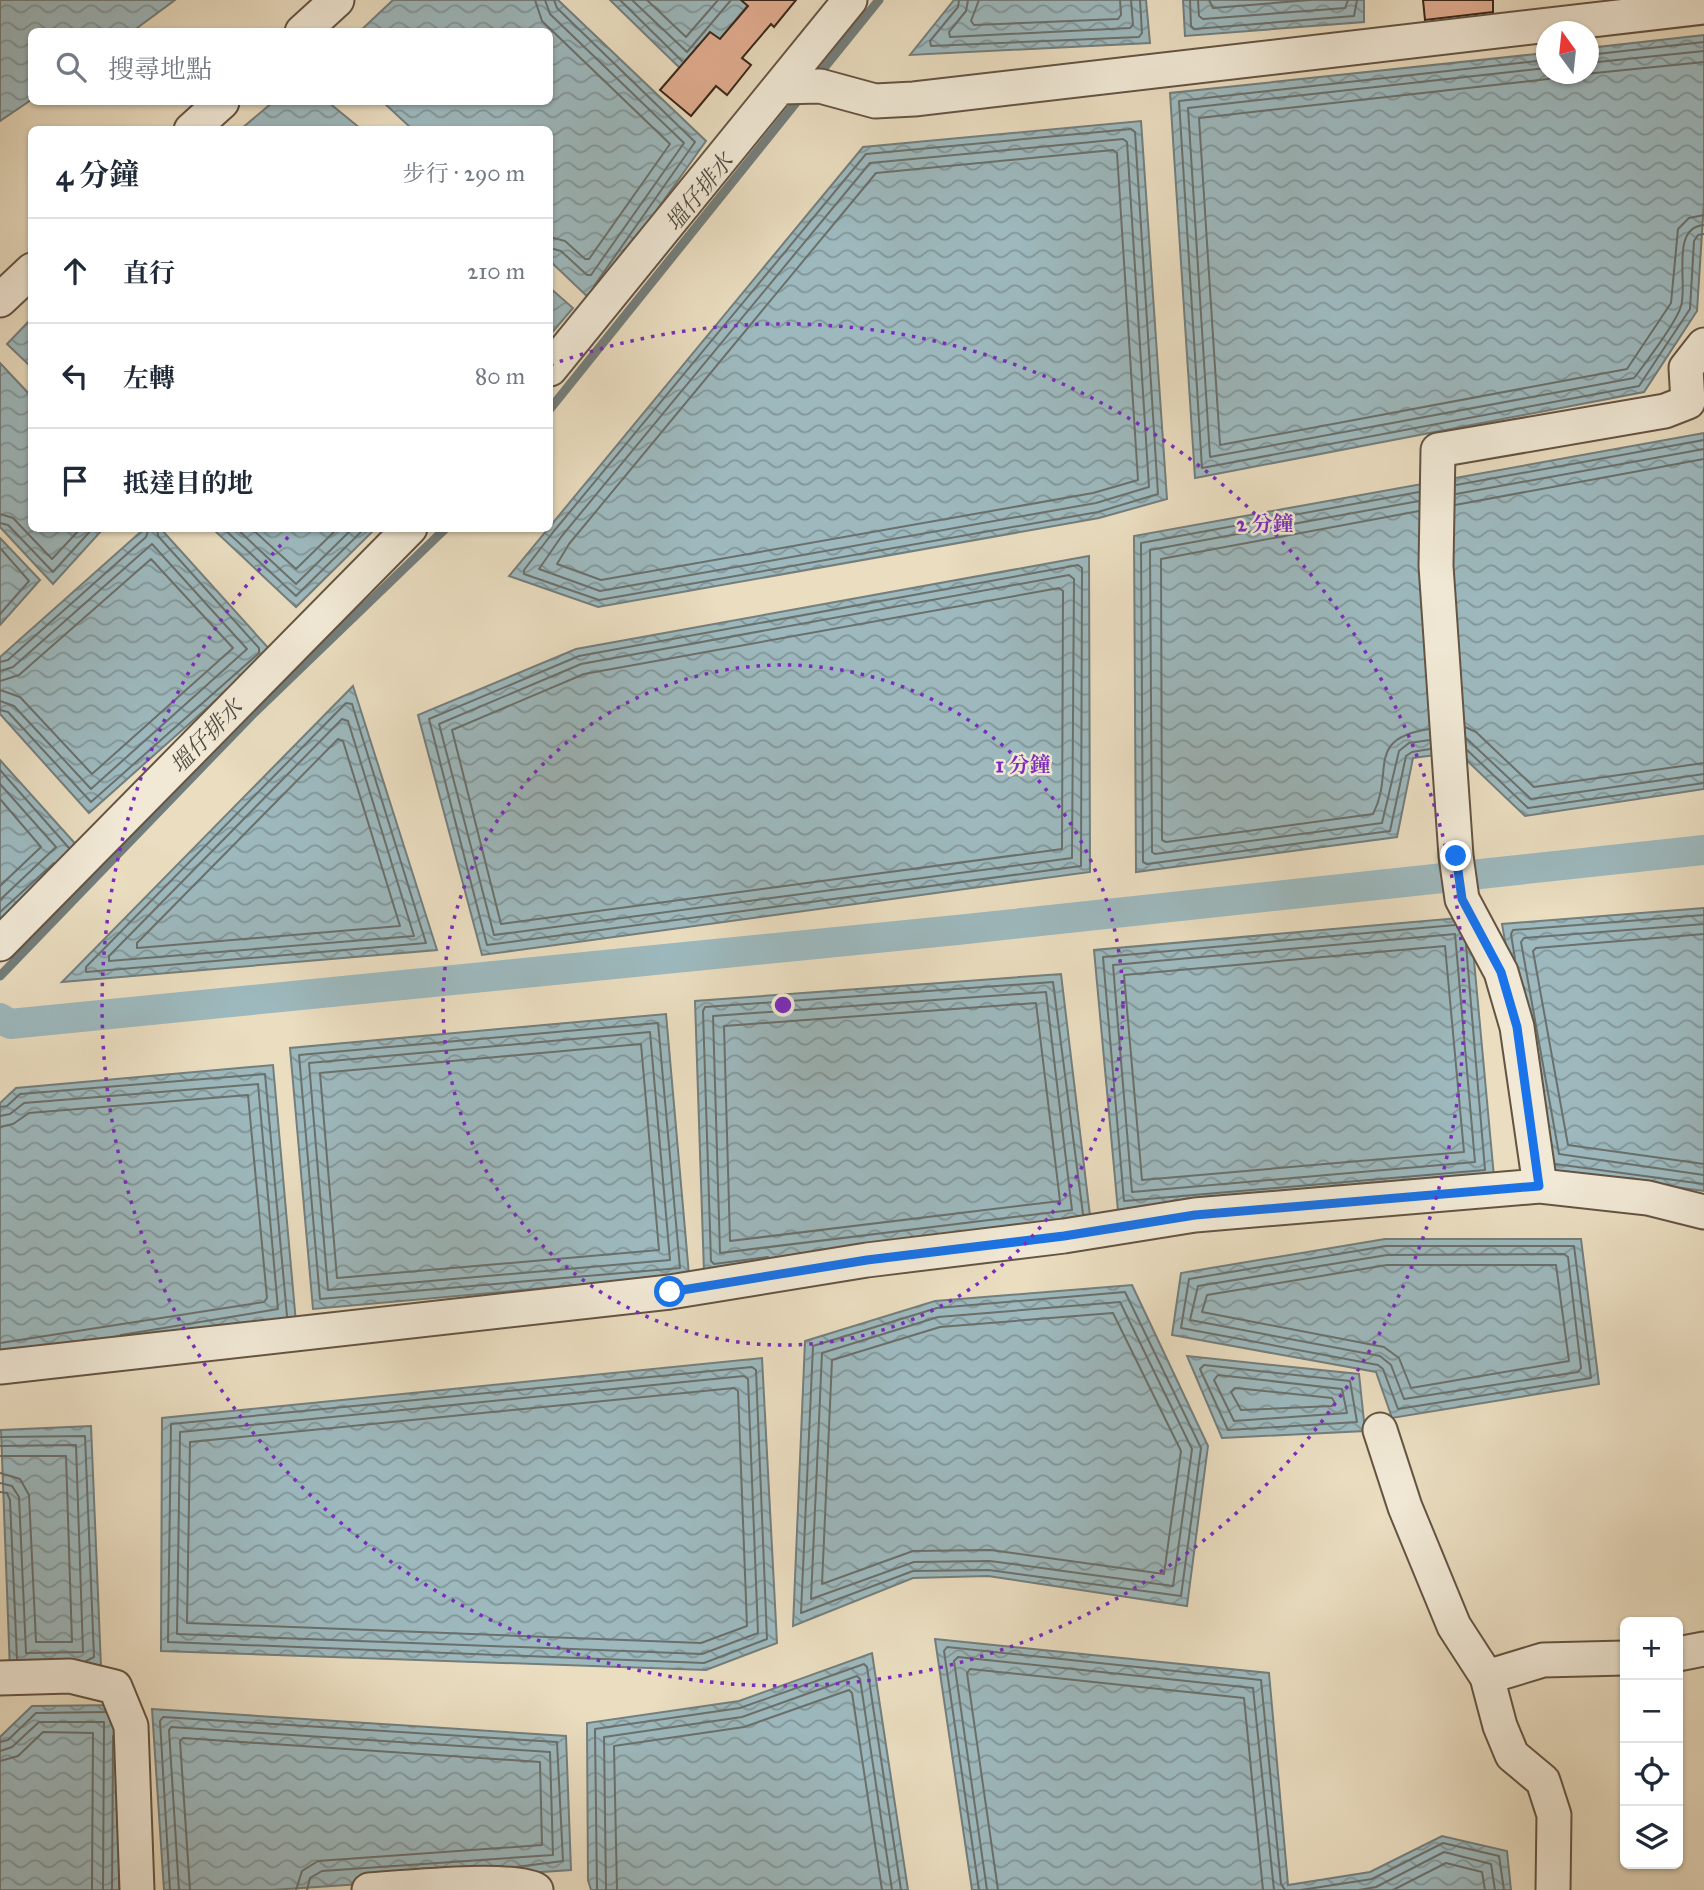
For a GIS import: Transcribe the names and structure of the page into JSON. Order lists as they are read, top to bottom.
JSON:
{
  "water": ["塭仔排水"],
  "north": "top",
  "page": {
    "search": "搜尋地點",
    "heading": ["4 分鐘", "步行 · 290 m"],
    "list": [
      ["直行", "210 m"],
      ["左轉", "80 m"],
      "抵達目的地"
    ],
    "map_buttons": ["+", "−"]
  },
  "rings": ["2 分鐘", "1 分鐘"]
}
